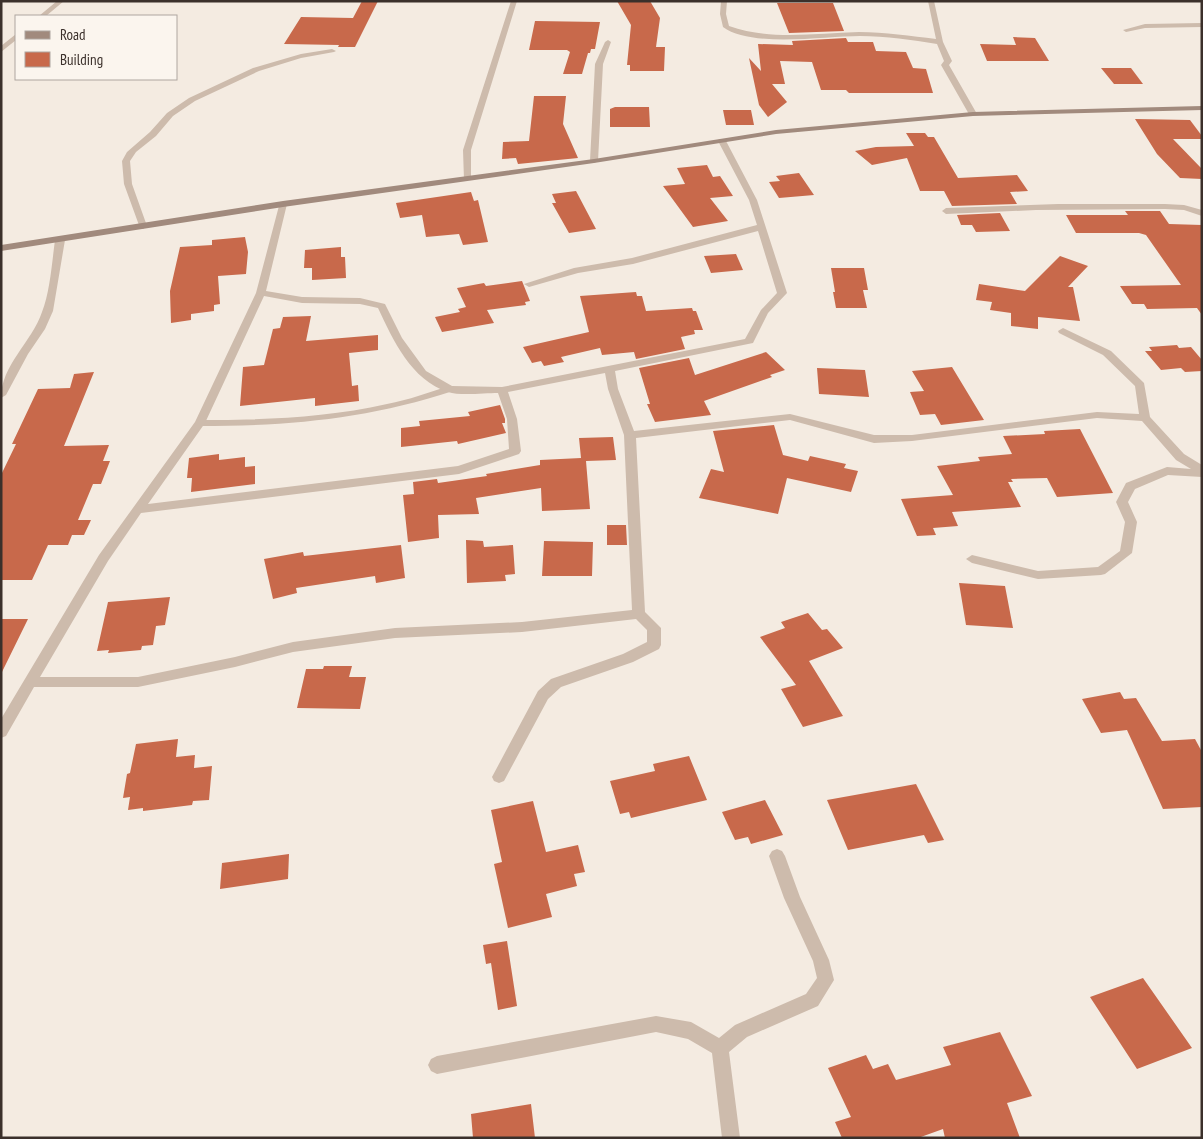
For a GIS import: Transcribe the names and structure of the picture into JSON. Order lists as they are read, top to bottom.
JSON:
{
  "legend": ["Road", "Building"]
}
